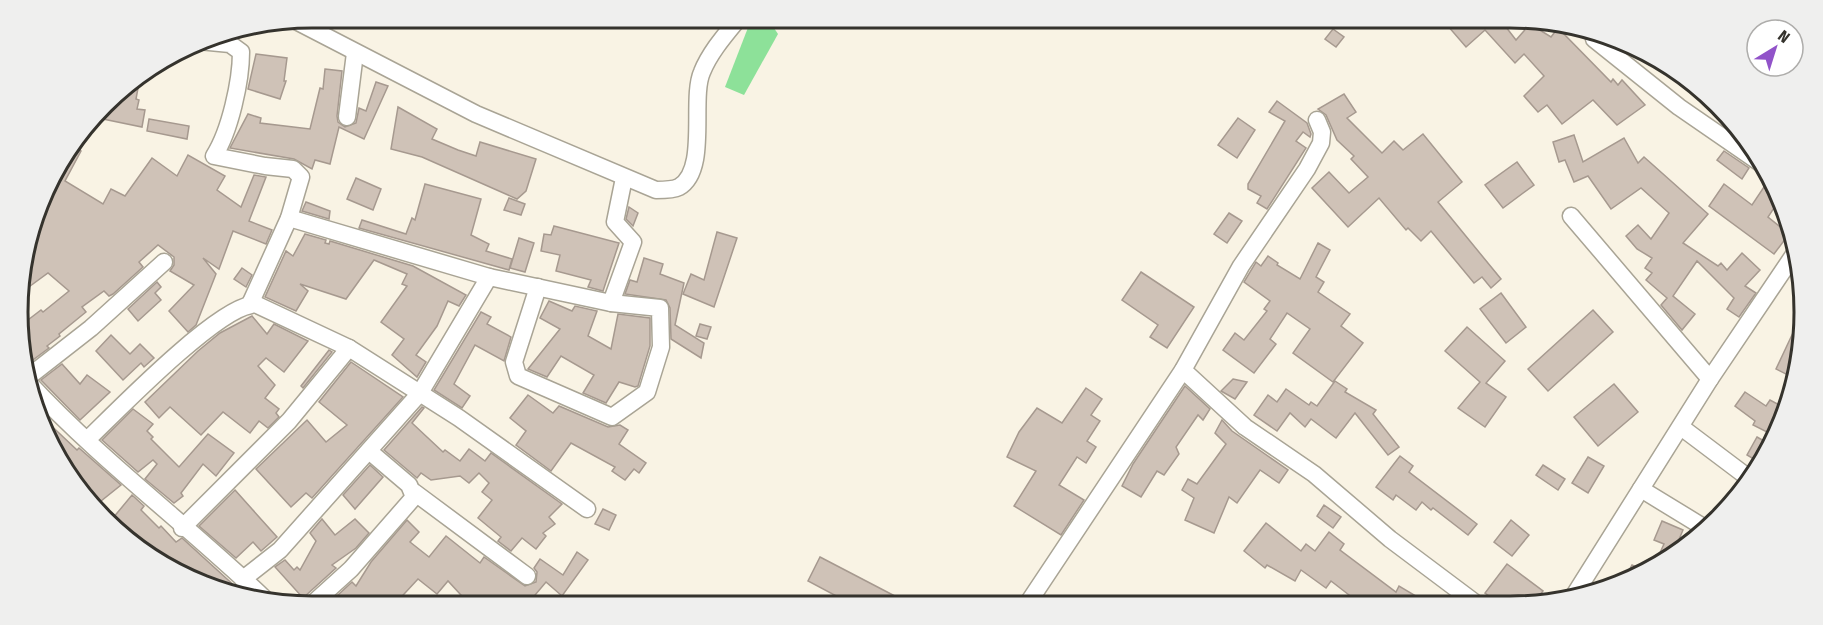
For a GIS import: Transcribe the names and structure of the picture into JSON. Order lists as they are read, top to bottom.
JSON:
{
  "north": "top right"
}
